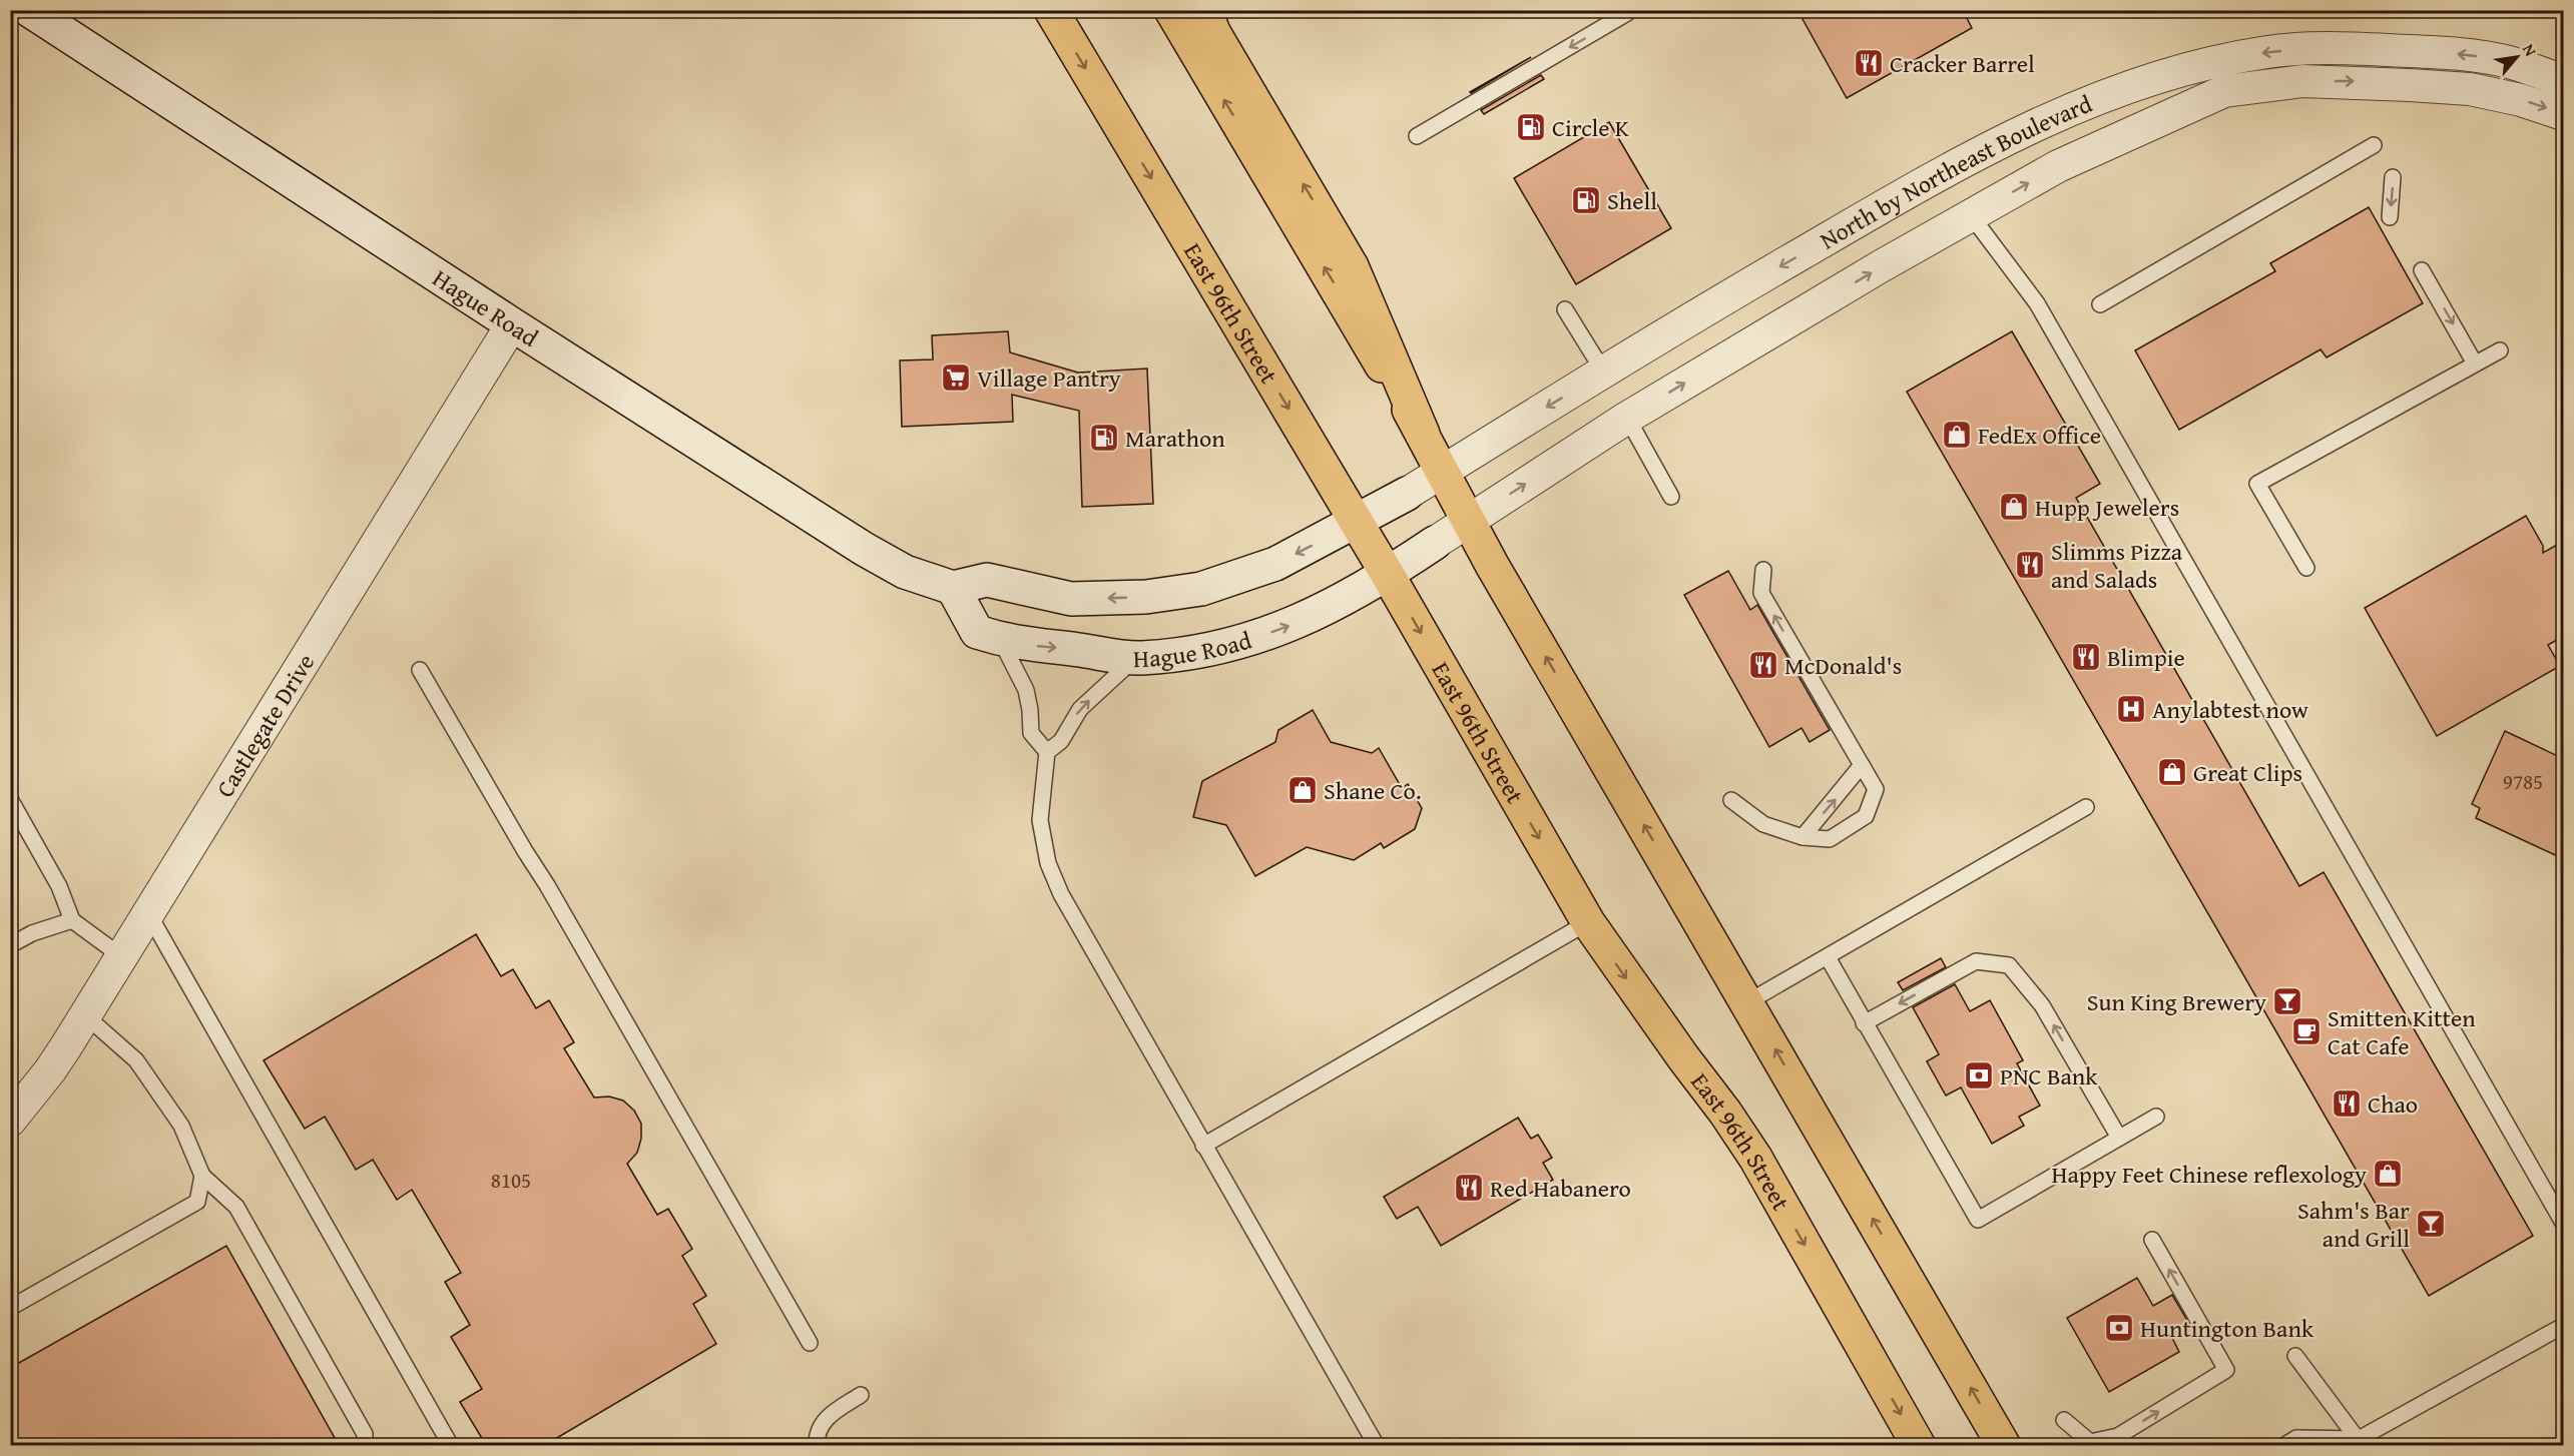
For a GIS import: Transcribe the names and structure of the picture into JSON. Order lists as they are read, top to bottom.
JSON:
{
  "streets": {
    "main road": ["East 96th Street"],
    "street": ["North by Northeast Boulevard", "Hague Road", "Castlegate Drive"]
  },
  "crossings": [
    ["North by Northeast Boulevard", "Hague Road"],
    ["Hague Road", "East 96th Street"],
    ["Hague Road", "Castlegate Drive"]
  ],
  "places": {
    "restaurant": [
      "Cracker Barrel",
      "Slimms Pizza and Salads",
      "Blimpie",
      "McDonald's",
      "Chao",
      "Red Habanero"
    ],
    "fuel station": ["Circle K", "Shell", "Marathon"],
    "supermarket": ["Village Pantry"],
    "shop": [
      "FedEx Office",
      "Hupp Jewelers",
      "Great Clips",
      "Shane Co.",
      "Happy Feet Chinese reflexology"
    ],
    "hospital": ["Anylabtest now"],
    "bar": ["Sun King Brewery", "Sahm's Bar and Grill"],
    "cafe": ["Smitten Kitten Cat Cafe"],
    "bank": ["PNC Bank", "Huntington Bank"]
  },
  "house_numbers": ["9785", "8105"],
  "north": "top right"
}
